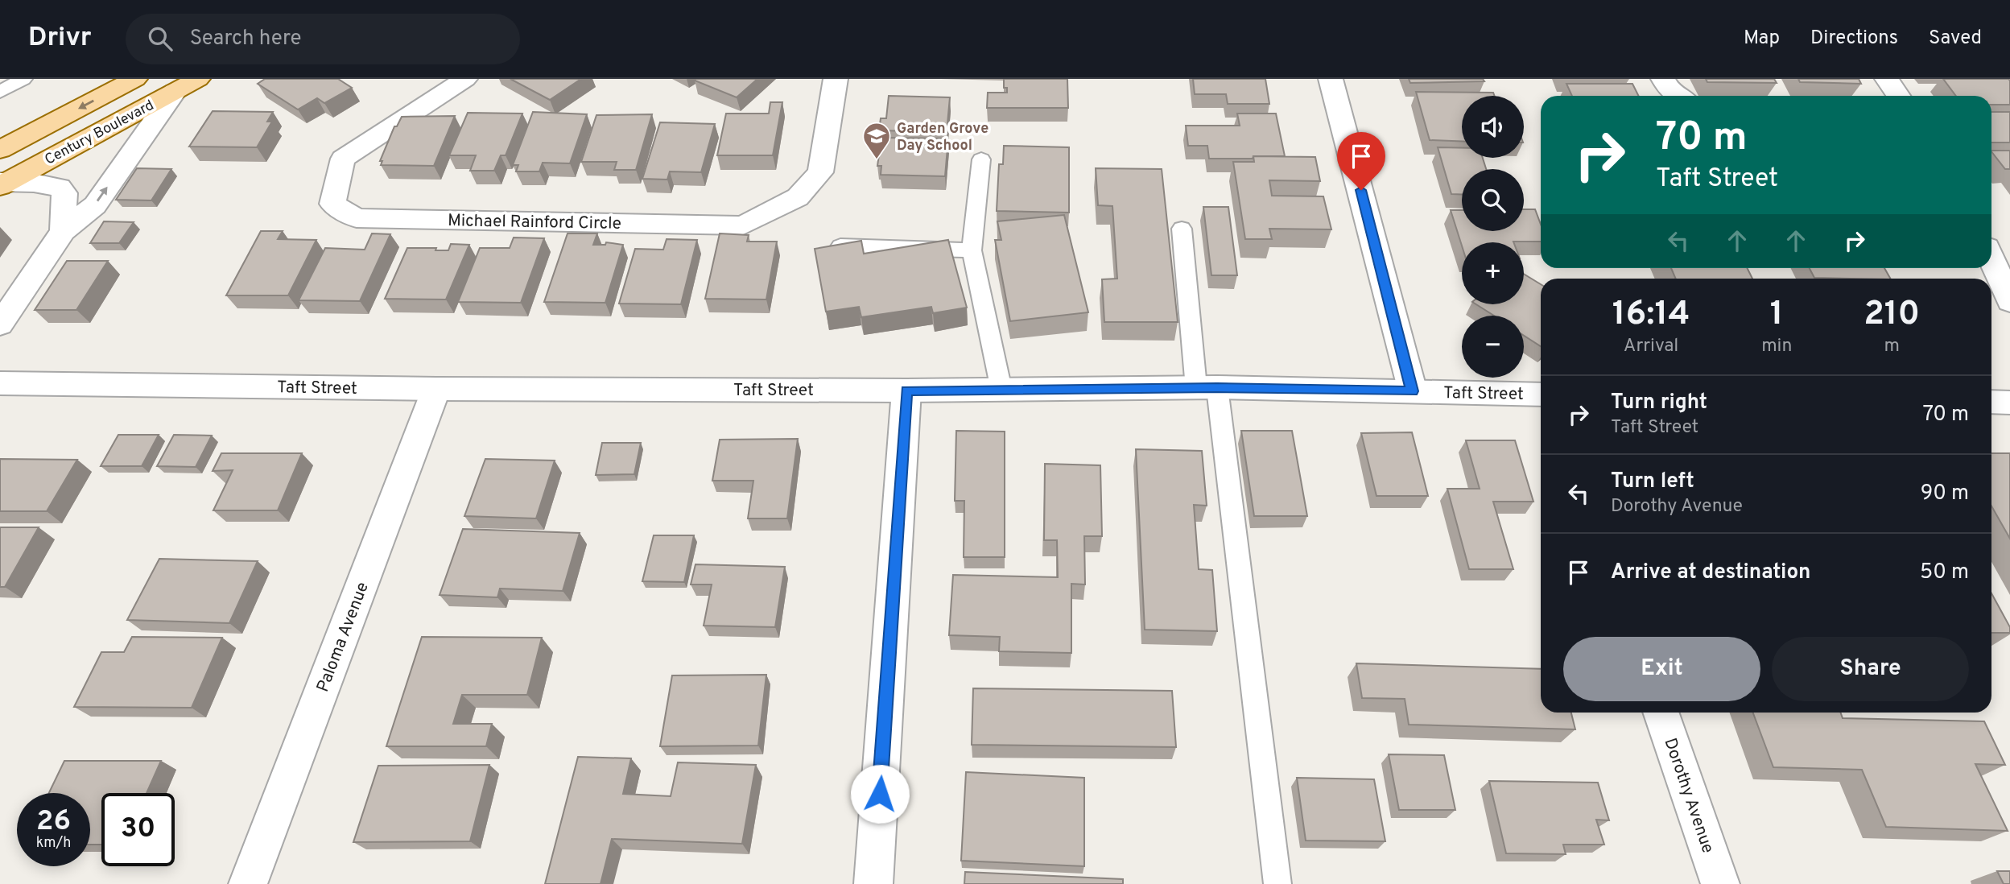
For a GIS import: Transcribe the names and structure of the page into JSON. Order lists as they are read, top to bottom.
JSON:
{
  "streets": {
    "main road": ["Century Boulevard"],
    "street": [
      "Michael Rainford Circle",
      "Taft Street",
      "Paloma Avenue",
      "Dorothy Avenue"
    ]
  },
  "crossings": [
    ["Taft Street", "Paloma Avenue"]
  ],
  "places": {
    "school or university": ["Garden Grove Day School"]
  },
  "page": {
    "header": "Drivr",
    "search": "Search here",
    "nav": ["Map", "Directions", "Saved"],
    "map_buttons": ["+", "−"],
    "turn": ["70 m", "Taft Street"],
    "eta": [
      "16:14",
      "Arrival",
      "1",
      "min",
      "210",
      "m"
    ],
    "list": [
      {
        "name": "Turn right",
        "note": "Taft Street",
        "value": "70 m"
      },
      {
        "name": "Turn left",
        "note": "Dorothy Avenue",
        "value": "90 m"
      },
      {
        "name": "Arrive at destination",
        "value": "50 m"
      }
    ],
    "buttons": ["Exit", "Share"],
    "speed": "26 km/h",
    "limit": "30"
  }
}
